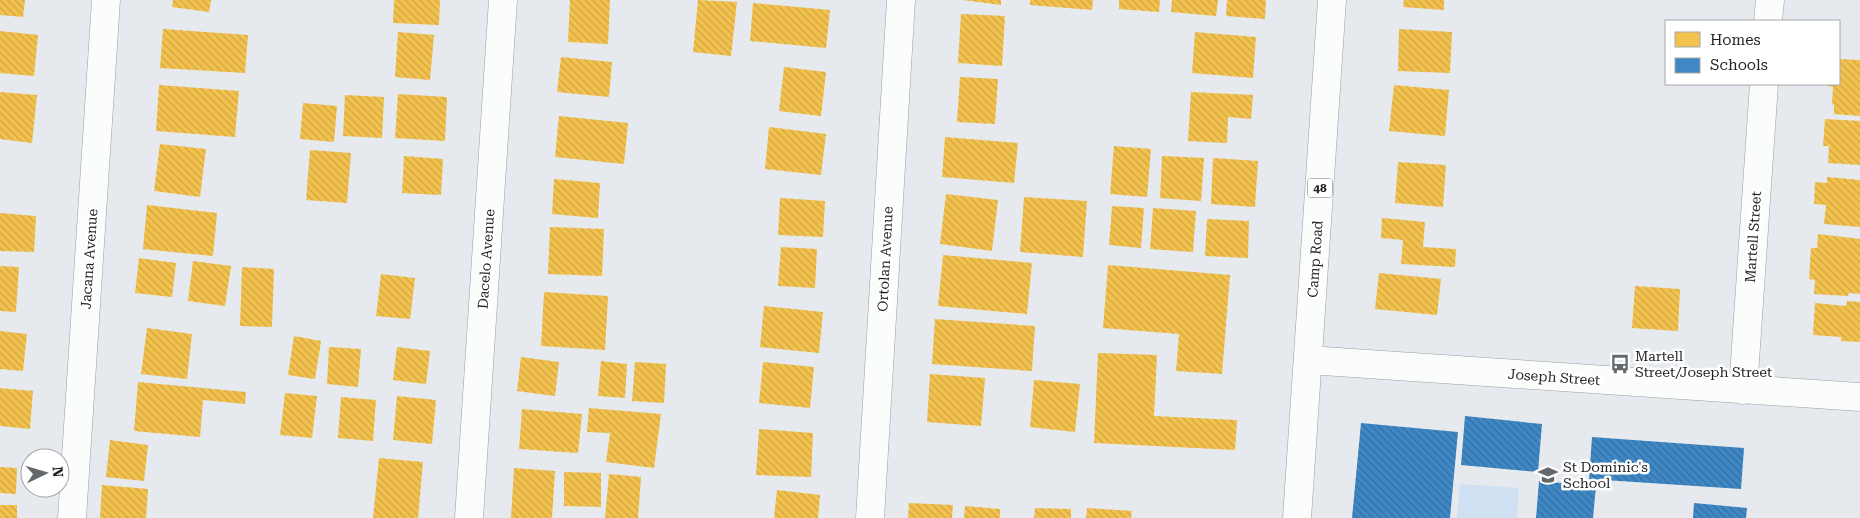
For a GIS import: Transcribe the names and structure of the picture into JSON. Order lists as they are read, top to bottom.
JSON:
{
  "streets": {
    "street": [
      "48",
      "Martell Street",
      "Jacana Avenue",
      "Dacelo Avenue",
      "Ortolan Avenue",
      "Camp Road",
      "Joseph Street"
    ]
  },
  "crossings": [
    ["Martell Street", "Joseph Street"],
    ["Camp Road", "Joseph Street"]
  ],
  "places": {
    "bus stop": ["Martell Street/Joseph Street"],
    "school or university": ["St Dominic's School"]
  },
  "legend": ["Homes", "Schools"],
  "north": "right"
}
